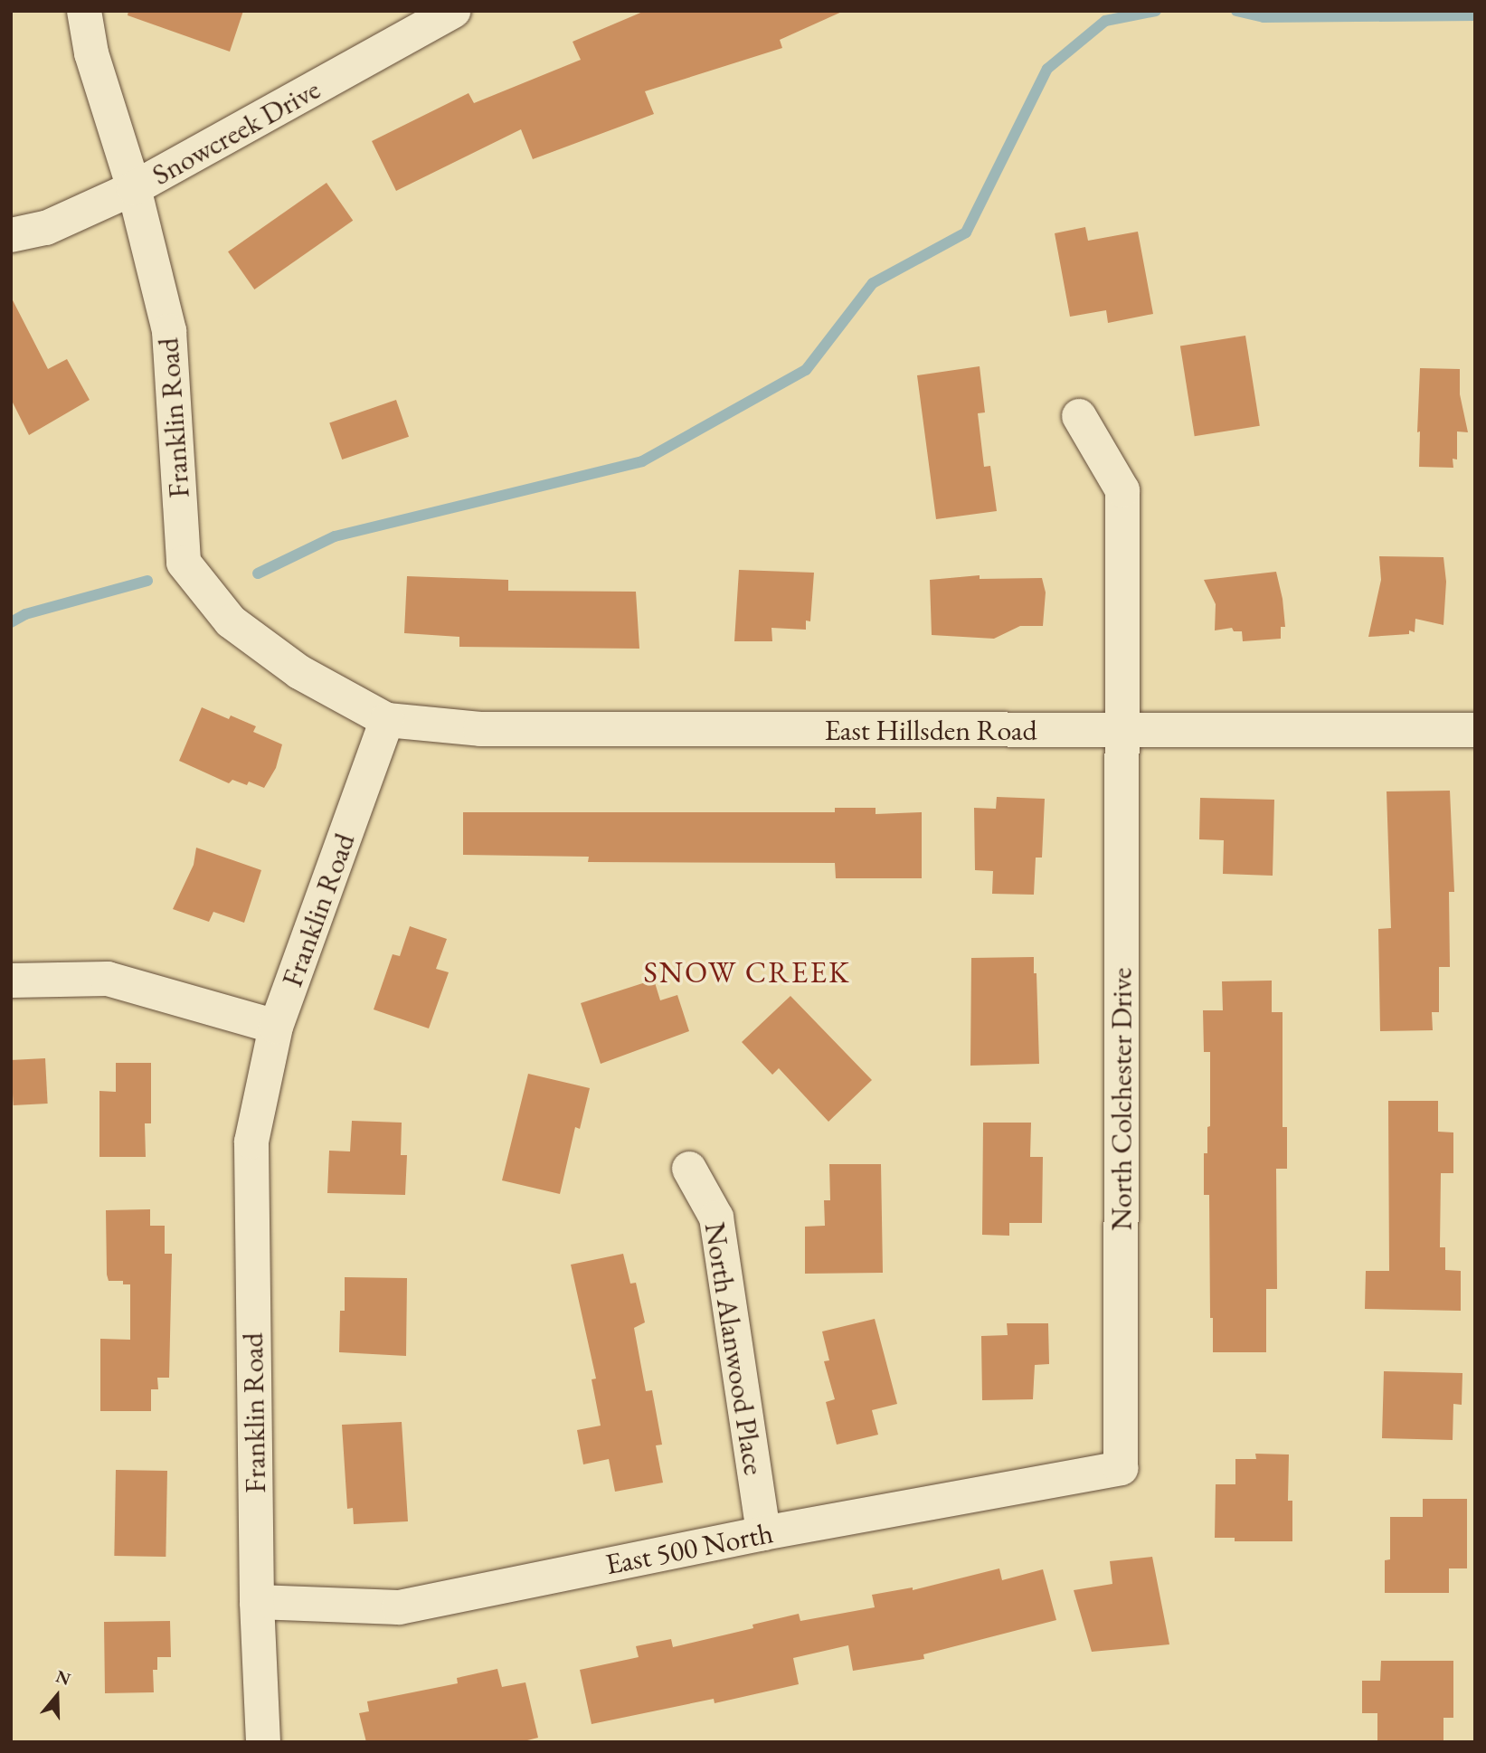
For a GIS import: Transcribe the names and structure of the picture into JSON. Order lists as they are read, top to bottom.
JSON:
{
  "streets": {
    "street": [
      "Snowcreek Drive",
      "Franklin Road",
      "East Hillsden Road",
      "North Colchester Drive",
      "North Alanwood Place",
      "East 500 North"
    ]
  },
  "crossings": [
    ["Snowcreek Drive", "Franklin Road"],
    ["Franklin Road", "East Hillsden Road"],
    ["Franklin Road", "East 500 North"],
    ["East Hillsden Road", "North Colchester Drive"],
    ["North Colchester Drive", "East 500 North"],
    ["North Alanwood Place", "East 500 North"]
  ],
  "districts": ["SNOW CREEK"],
  "north": "top"
}
